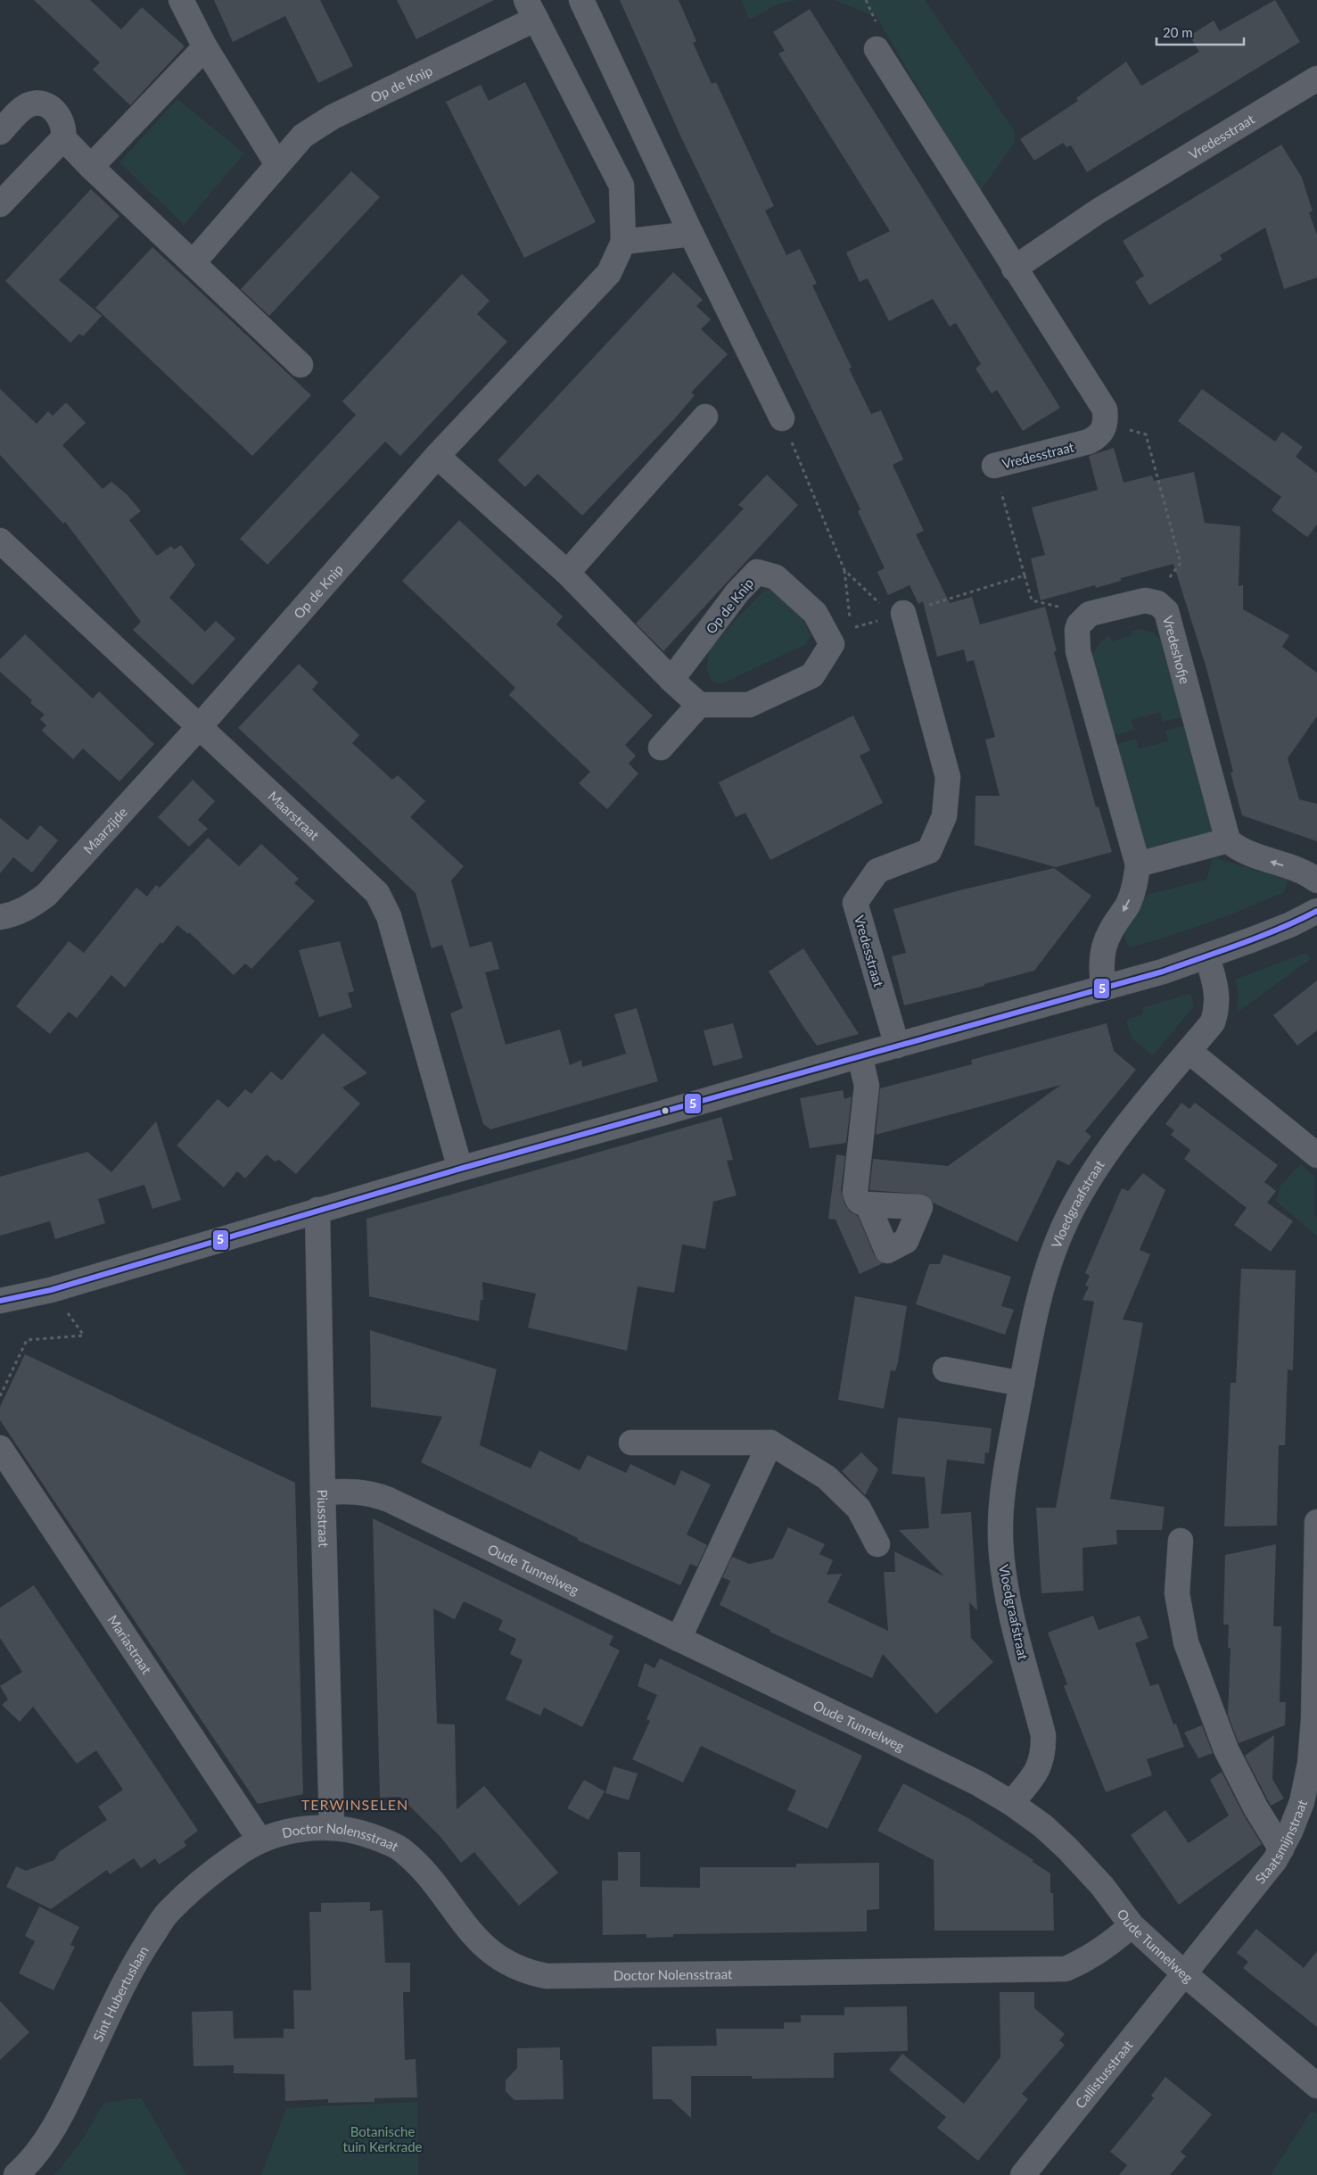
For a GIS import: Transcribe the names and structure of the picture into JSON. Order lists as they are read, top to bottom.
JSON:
{
  "streets": {
    "street": [
      "Op de Knip",
      "Vredesstraat",
      "Vredeshofje",
      "Maarstraat",
      "Maarzijde",
      "Vloedgraafstraat",
      "Piusstraat",
      "Oude Tunnelweg",
      "Mariastraat",
      "Staatsmijnstraat",
      "Doctor Nolensstraat",
      "Sint Hubertuslaan",
      "Callistusstraat"
    ]
  },
  "crossings": [
    ["Op de Knip", "Maarstraat"],
    ["Op de Knip", "Maarzijde"],
    ["Vredesstraat", "Vredeshofje"],
    ["Maarstraat", "Maarzijde"],
    ["Vloedgraafstraat", "Oude Tunnelweg"],
    ["Piusstraat", "Oude Tunnelweg"],
    ["Piusstraat", "Doctor Nolensstraat"],
    ["Oude Tunnelweg", "Staatsmijnstraat"],
    ["Oude Tunnelweg", "Doctor Nolensstraat"],
    ["Oude Tunnelweg", "Callistusstraat"],
    ["Mariastraat", "Doctor Nolensstraat"],
    ["Mariastraat", "Sint Hubertuslaan"],
    ["Staatsmijnstraat", "Callistusstraat"],
    ["Doctor Nolensstraat", "Sint Hubertuslaan"]
  ],
  "districts": ["TERWINSELEN"],
  "parks": ["Botanische tuin Kerkrade"],
  "lines": ["transit line 5"],
  "scale_bar": "20 m"
}
